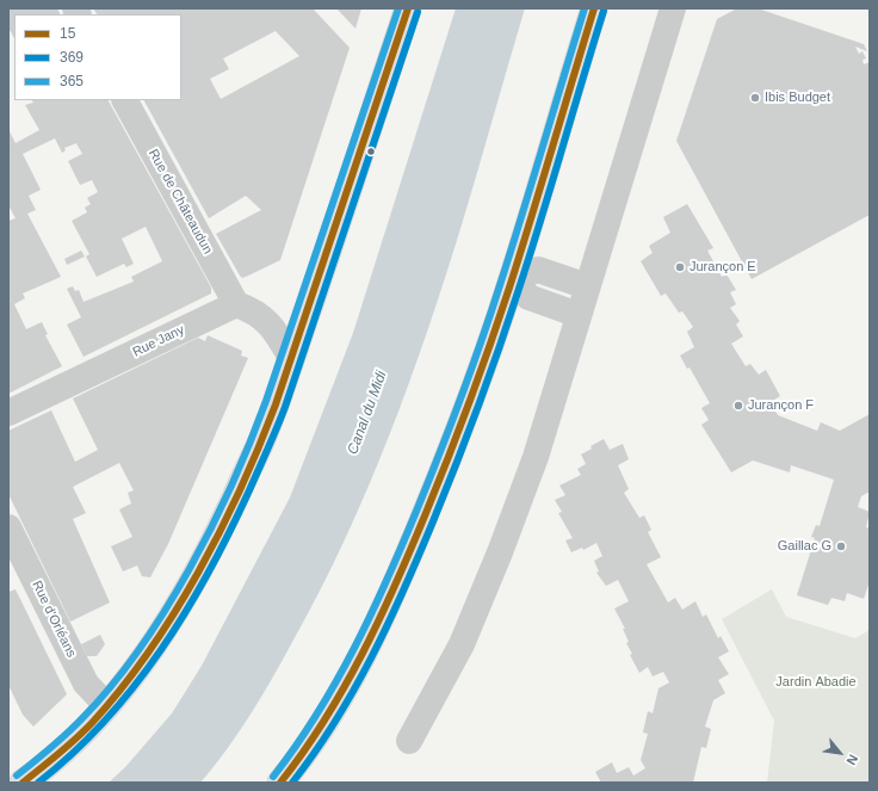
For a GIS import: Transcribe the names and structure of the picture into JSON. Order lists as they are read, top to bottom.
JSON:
{
  "streets": {
    "street": ["Rue de Châteaudun", "Rue Jany", "Rue d'Orléans"]
  },
  "crossings": [
    ["Rue de Châteaudun", "Rue Jany"]
  ],
  "water": ["Canal du Midi"],
  "parks": ["Jardin Abadie"],
  "places": [
    "Ibis Budget",
    "Jurançon E",
    "Jurançon F",
    "Gaillac G"
  ],
  "lines": ["transit line 15", "transit line 365", "transit line 369"],
  "legend": ["15", "369", "365"],
  "north": "bottom right"
}
